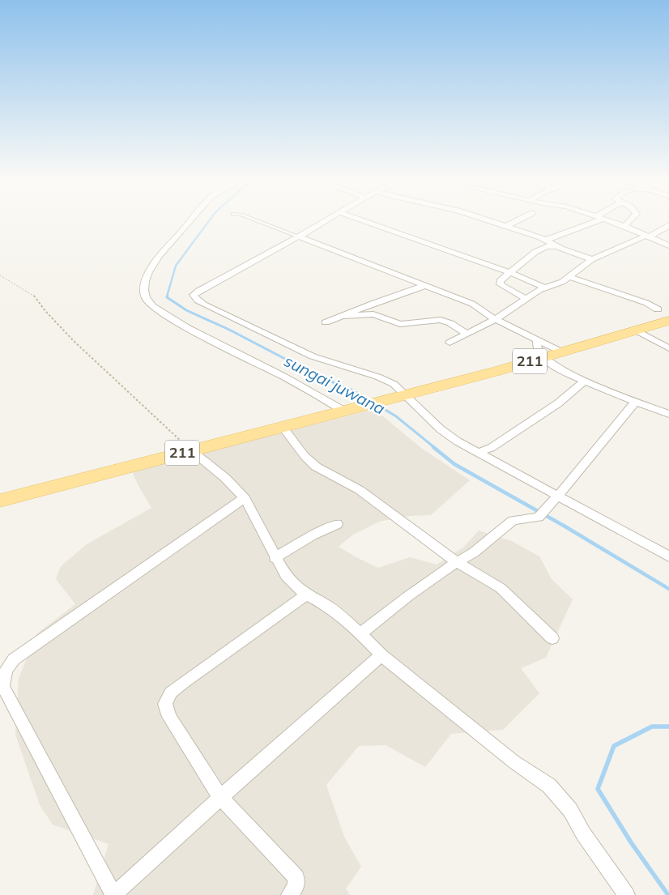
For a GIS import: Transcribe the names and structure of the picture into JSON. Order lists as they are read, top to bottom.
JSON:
{
  "streets": {
    "main road": ["211"]
  },
  "water": ["sungai juwana"]
}
